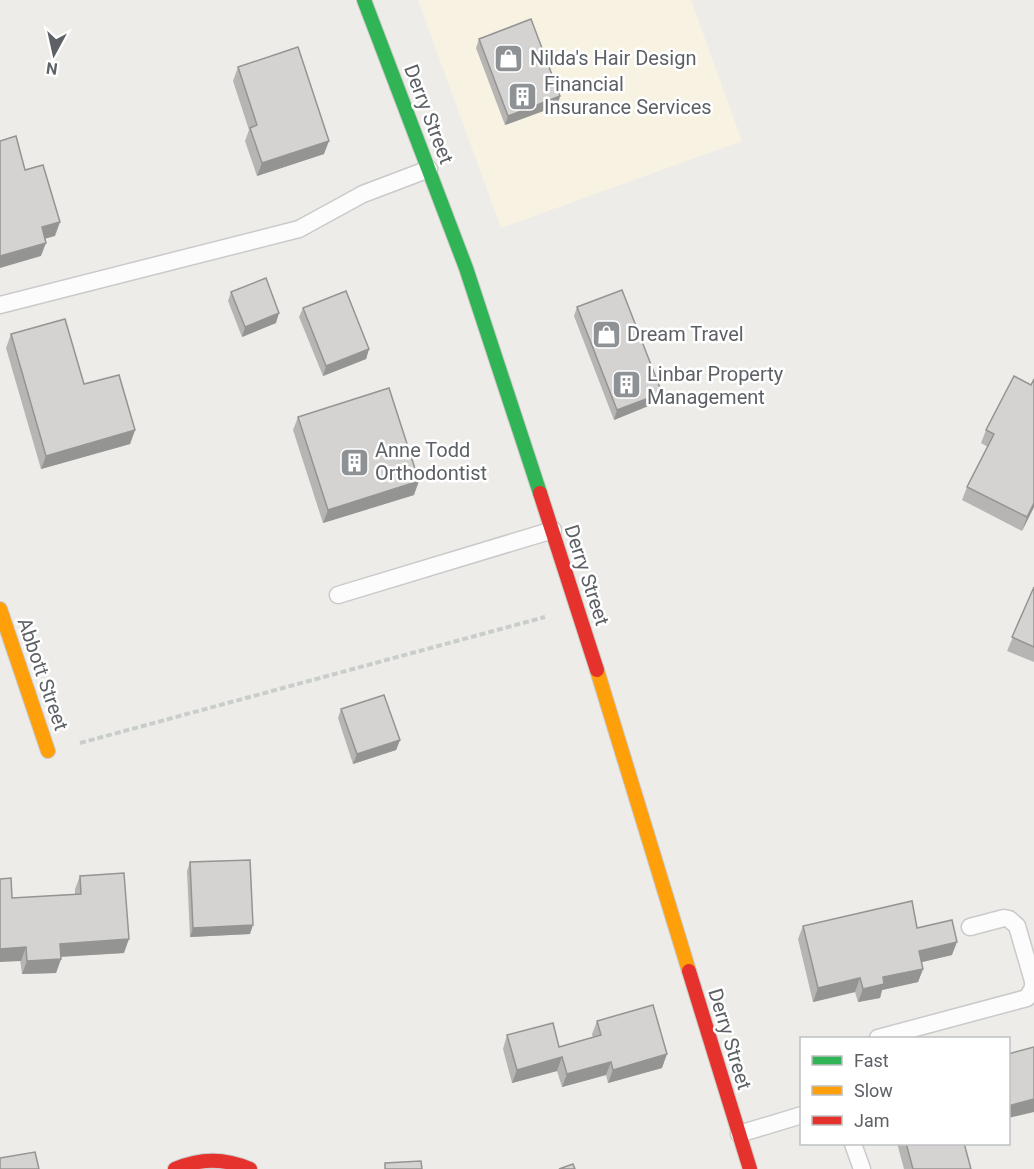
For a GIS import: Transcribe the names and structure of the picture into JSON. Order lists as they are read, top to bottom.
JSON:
{
  "streets": {
    "main road": ["Derry Street", "Abbott Street"]
  },
  "places": {
    "shop": ["Nilda's Hair Design", "Dream Travel"],
    "building": ["Financial Insurance Services", "Linbar Property Management", "Anne Todd Orthodontist"]
  },
  "legend": ["Fast", "Slow", "Jam"],
  "north": "bottom"
}
